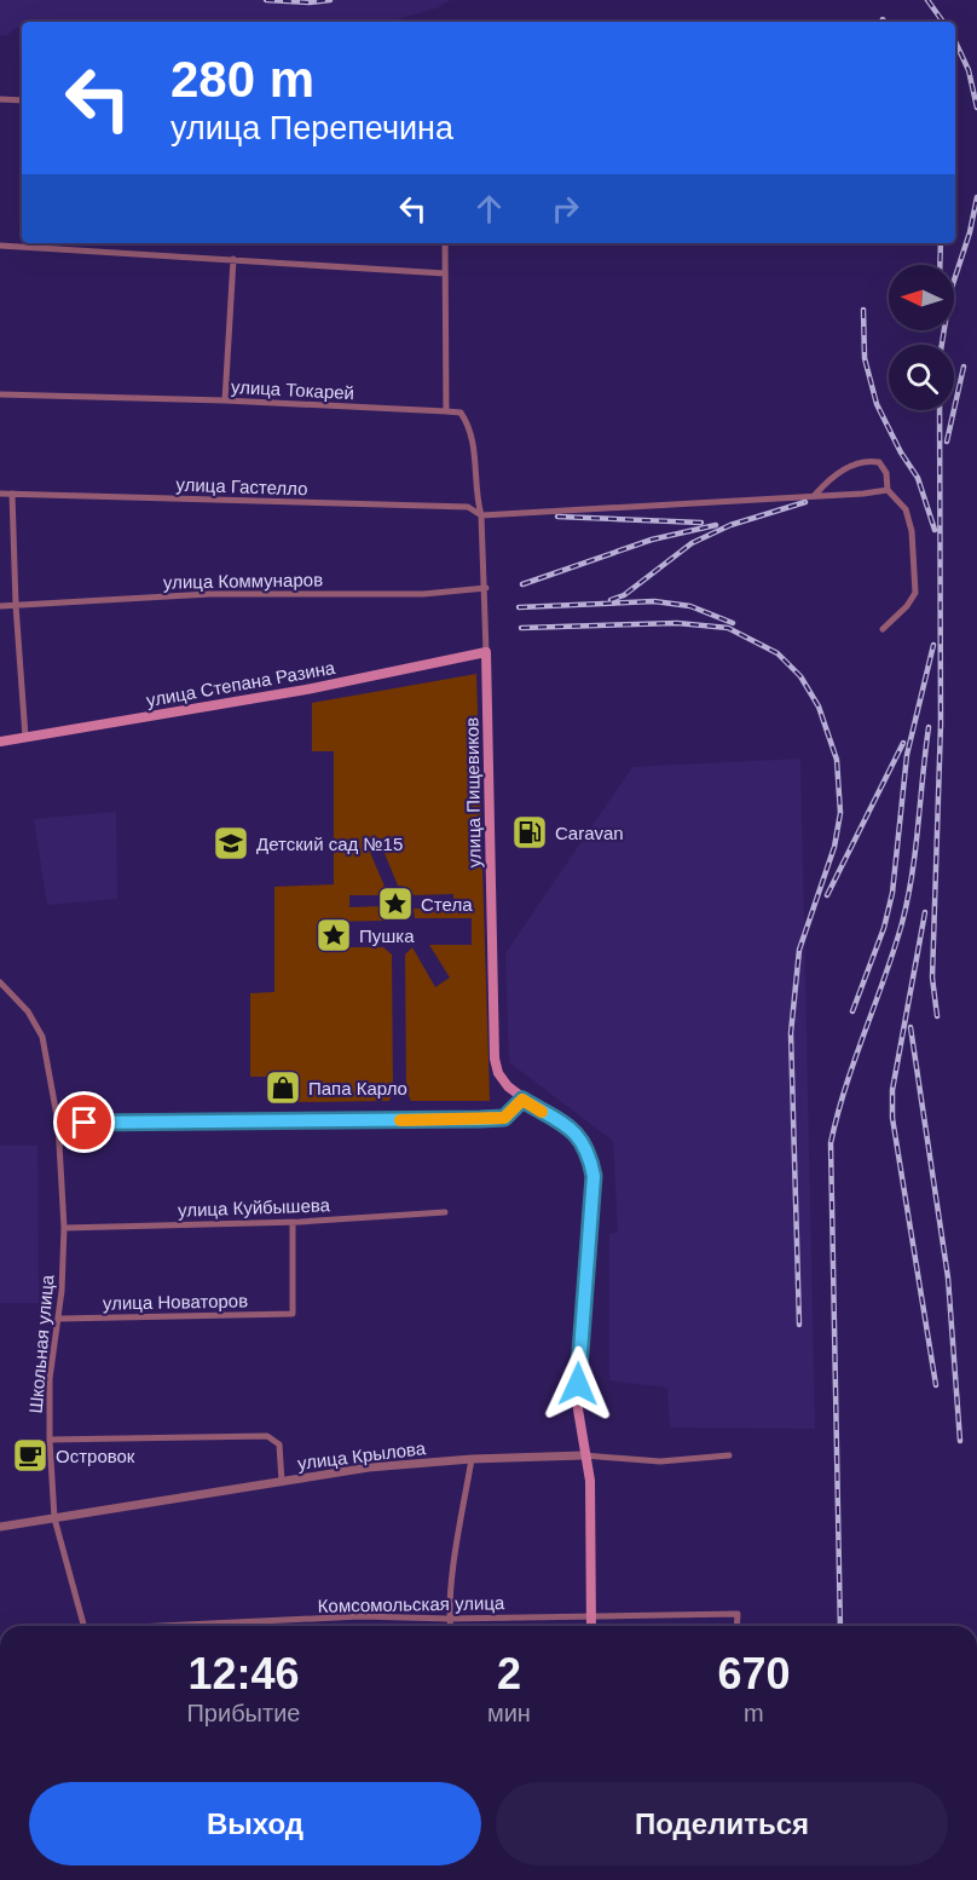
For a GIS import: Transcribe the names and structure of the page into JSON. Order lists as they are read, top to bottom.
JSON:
{
  "streets": {
    "main road": ["улица Степана Разина", "улица Пищевиков"],
    "street": [
      "улица Токарей",
      "улица Гастелло",
      "улица Коммунаров",
      "улица Куйбышева",
      "улица Новаторов",
      "Школьная улица",
      "улица Крылова",
      "Комсомольская улица"
    ]
  },
  "crossings": [
    ["улица Токарей", "улица Пищевиков"],
    ["улица Гастелло", "улица Пищевиков"],
    ["улица Коммунаров", "улица Пищевиков"],
    ["улица Степана Разина", "улица Пищевиков"],
    ["улица Пищевиков", "улица Крылова"],
    ["улица Пищевиков", "Комсомольская улица"],
    ["улица Куйбышева", "улица Новаторов"],
    ["улица Куйбышева", "Школьная улица"],
    ["улица Новаторов", "Школьная улица"],
    ["Школьная улица", "улица Крылова"]
  ],
  "places": {
    "fuel station": ["Caravan"],
    "school or university": ["Детский сад №15"],
    "place": ["Стела", "Пушка"],
    "shop": ["Папа Карло"],
    "cafe": ["Островок"]
  },
  "north": "left",
  "page": {
    "turn": ["280 m", "улица Перепечина"],
    "eta": [
      "12:46",
      "Прибытие",
      "2",
      "мин",
      "670",
      "m"
    ],
    "buttons": ["Выход", "Поделиться"]
  }
}
